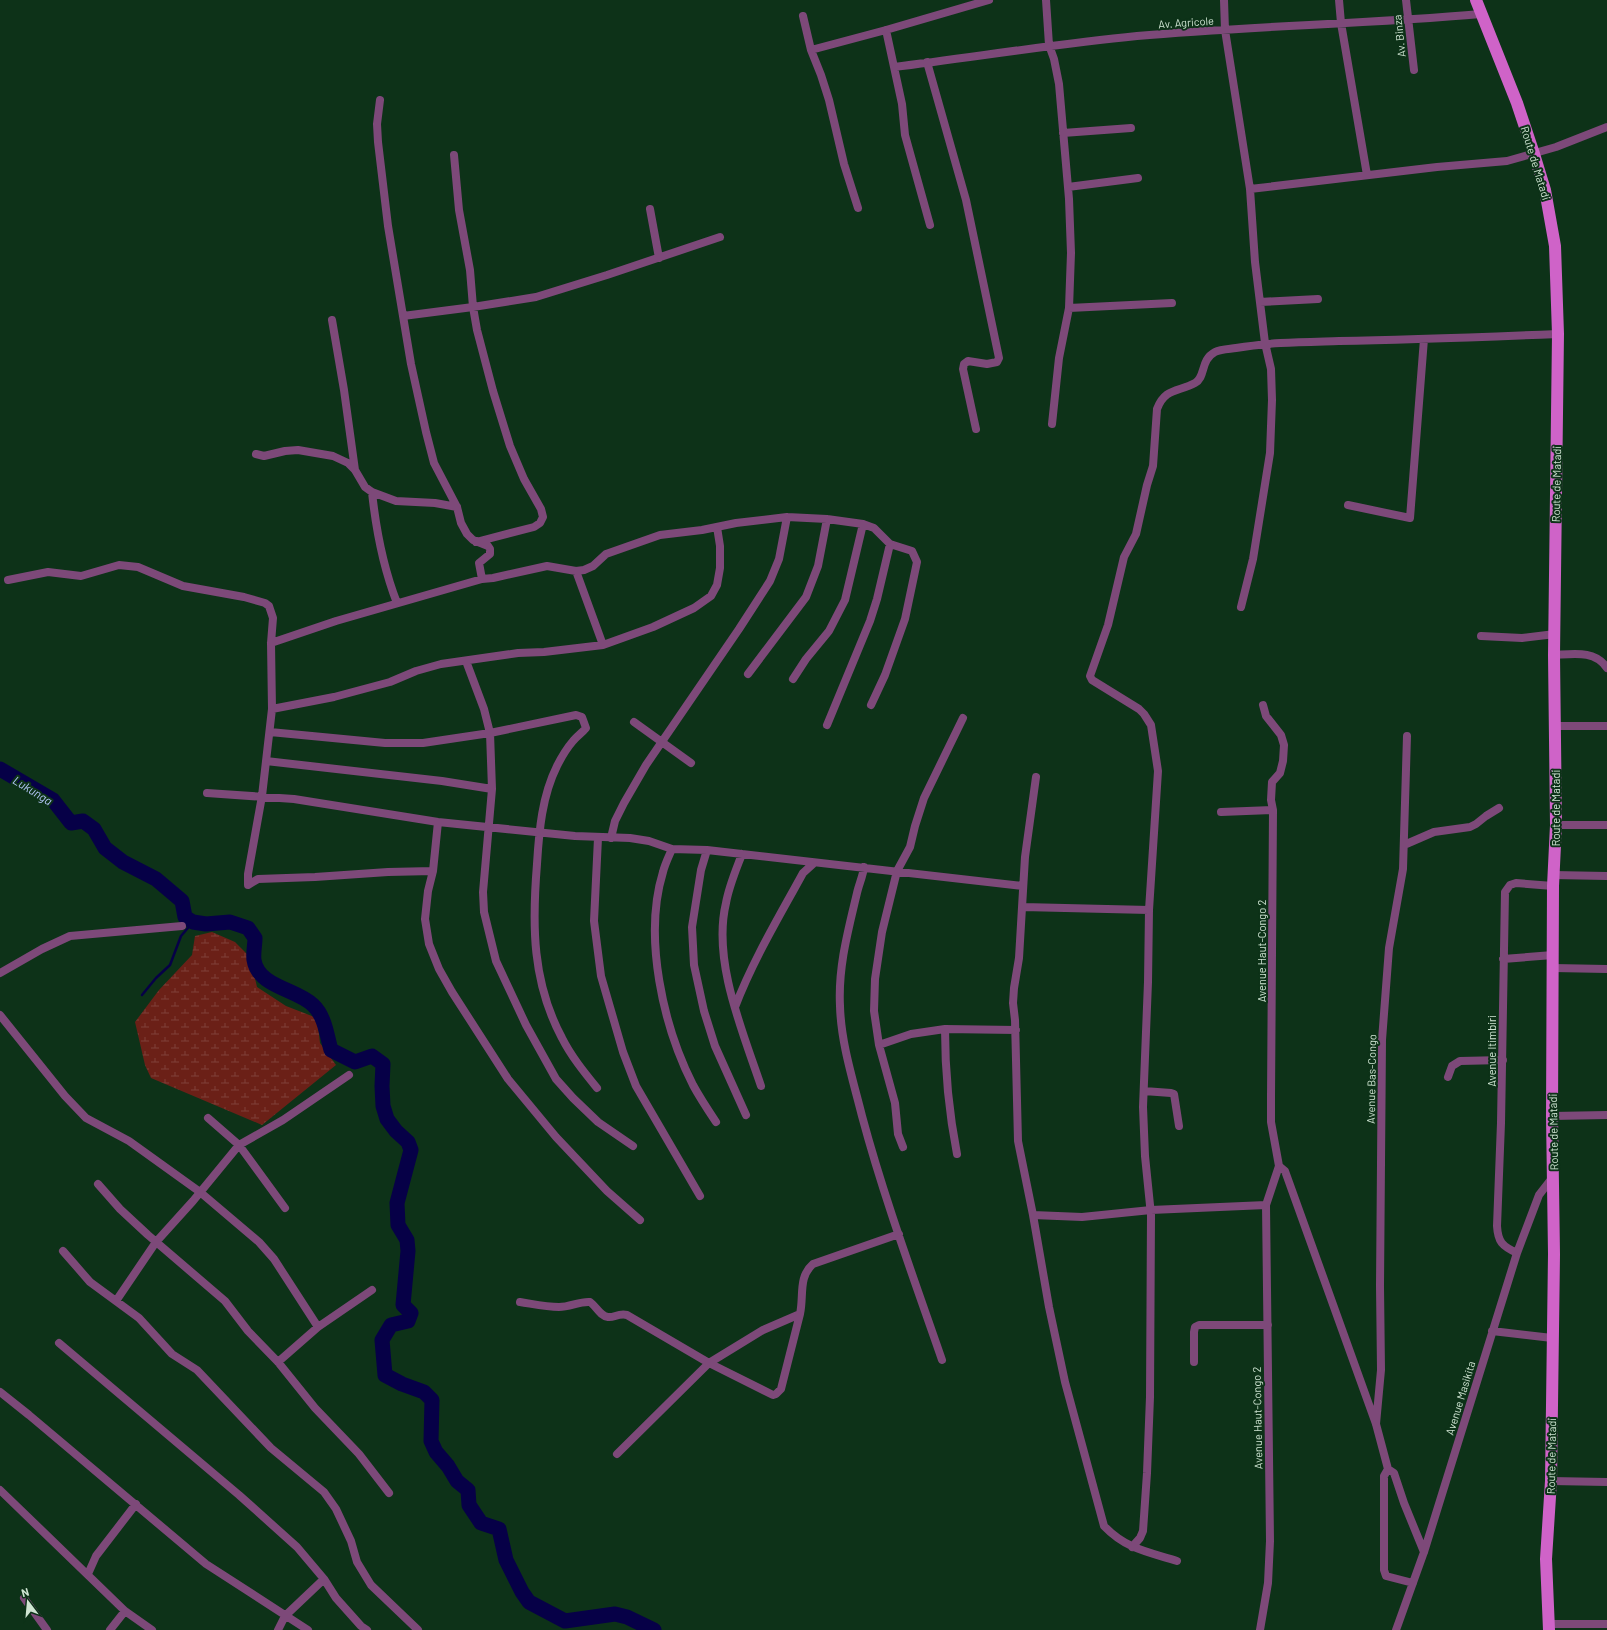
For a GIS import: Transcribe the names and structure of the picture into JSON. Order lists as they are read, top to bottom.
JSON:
{
  "streets": {
    "main road": ["Route de Matadi"],
    "street": [
      "Av. Agricole",
      "Av. Binza",
      "Avenue Haut-Congo 2",
      "Avenue Itimbiri",
      "Avenue Bas-Congo",
      "Avenue Masikita"
    ]
  },
  "crossings": [
    ["Av. Agricole", "Av. Binza"],
    ["Av. Agricole", "Route de Matadi"],
    ["Route de Matadi", "Avenue Itimbiri"],
    ["Route de Matadi", "Avenue Masikita"],
    ["Avenue Itimbiri", "Avenue Masikita"]
  ],
  "water": ["Lukunga"],
  "north": "top"
}
